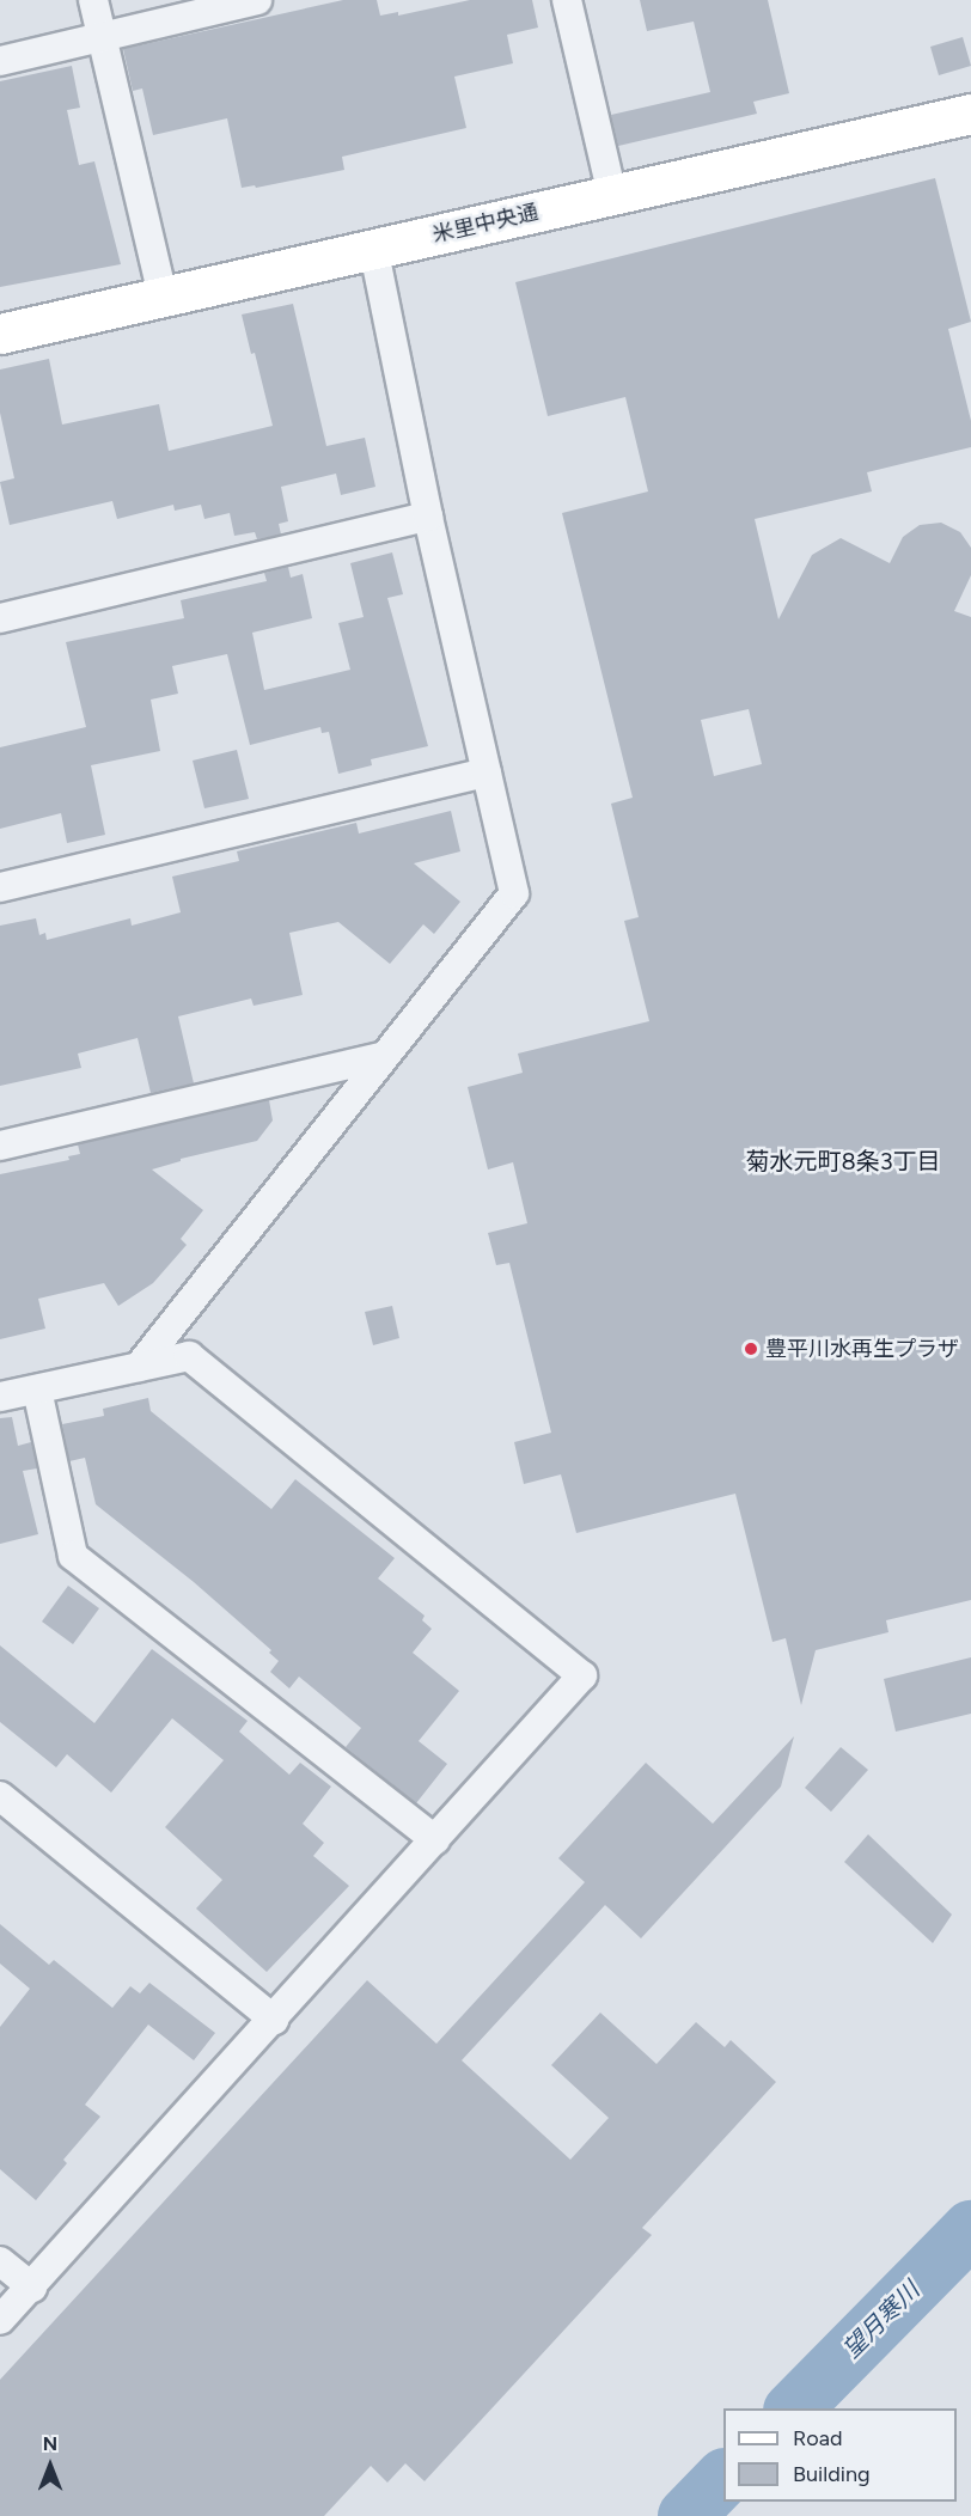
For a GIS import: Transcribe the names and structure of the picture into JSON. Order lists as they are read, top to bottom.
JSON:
{
  "streets": {
    "street": ["米里中央通"]
  },
  "districts": ["菊水元町8条3丁目"],
  "water": ["望月寒川"],
  "places": ["豊平川水再生プラザ"],
  "legend": ["Road", "Building"],
  "north": "top"
}
